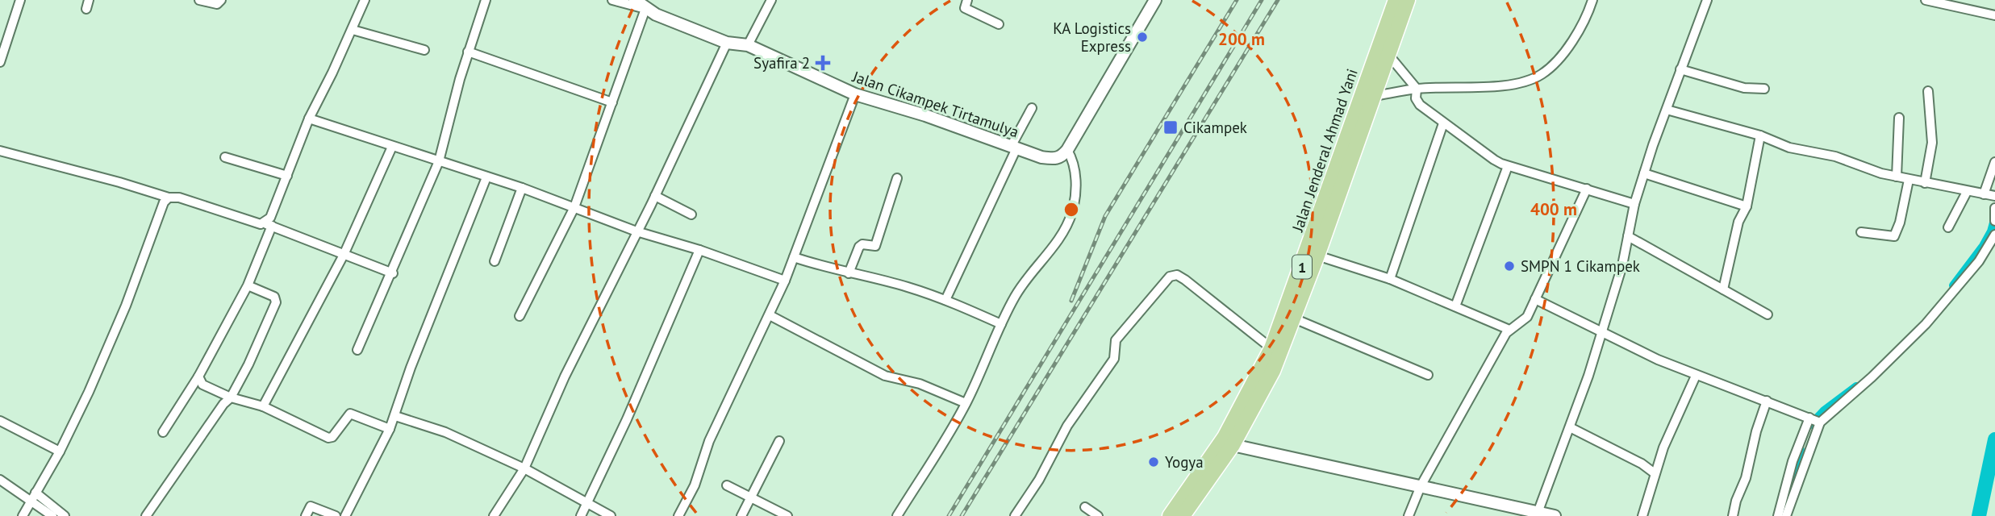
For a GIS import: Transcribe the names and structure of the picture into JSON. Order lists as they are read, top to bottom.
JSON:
{
  "streets": {
    "highway": ["Jalan Jenderal Ahmad Yani", "1"],
    "street": ["Jalan Cikampek Tirtamulya"]
  },
  "places": {
    "other": ["KA Logistics Express", "SMPN 1 Cikampek", "Yogya"],
    "health": ["Syafira 2"],
    "transit": ["Cikampek"]
  },
  "rings": ["200 m", "400 m"]
}
